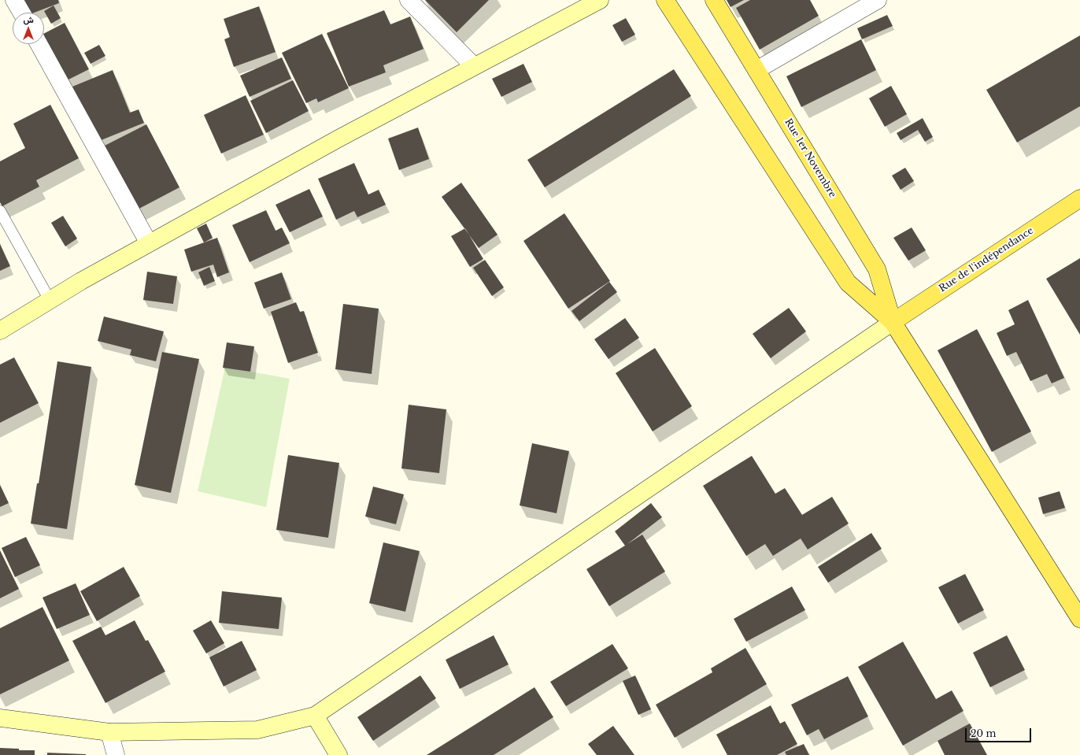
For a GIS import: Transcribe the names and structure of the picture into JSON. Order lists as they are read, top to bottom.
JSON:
{
  "streets": {
    "main road": ["Rue 1er Novembre", "Rue de l'indépendance"]
  },
  "crossings": [
    ["Rue 1er Novembre", "Rue de l'indépendance"]
  ],
  "scale_bar": "20 m",
  "north": "top"
}
